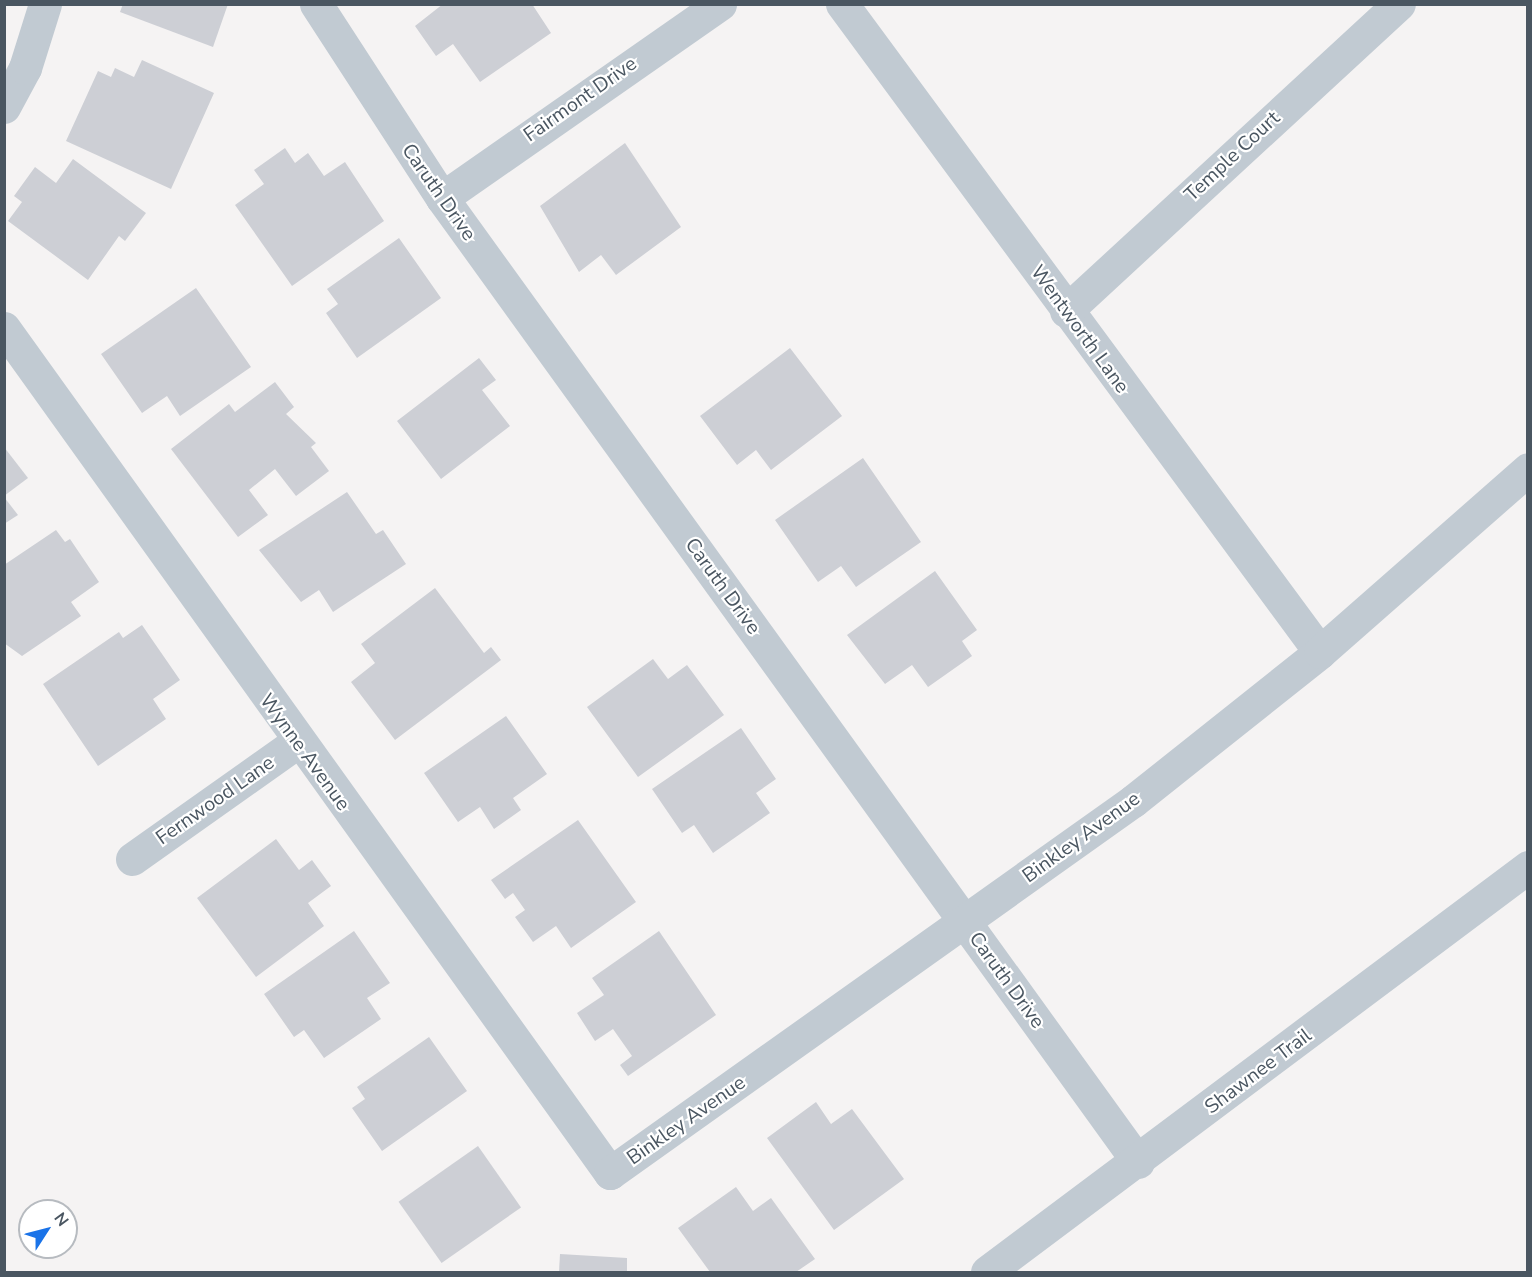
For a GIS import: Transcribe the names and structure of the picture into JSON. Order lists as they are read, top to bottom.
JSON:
{
  "streets": {
    "street": [
      "Fairmont Drive",
      "Temple Court",
      "Caruth Drive",
      "Wentworth Lane",
      "Wynne Avenue",
      "Fernwood Lane",
      "Binkley Avenue",
      "Shawnee Trail"
    ]
  },
  "crossings": [
    ["Fairmont Drive", "Caruth Drive"],
    ["Temple Court", "Wentworth Lane"],
    ["Caruth Drive", "Binkley Avenue"],
    ["Caruth Drive", "Shawnee Trail"],
    ["Wentworth Lane", "Binkley Avenue"],
    ["Wynne Avenue", "Fernwood Lane"],
    ["Wynne Avenue", "Binkley Avenue"]
  ],
  "north": "top right"
}
